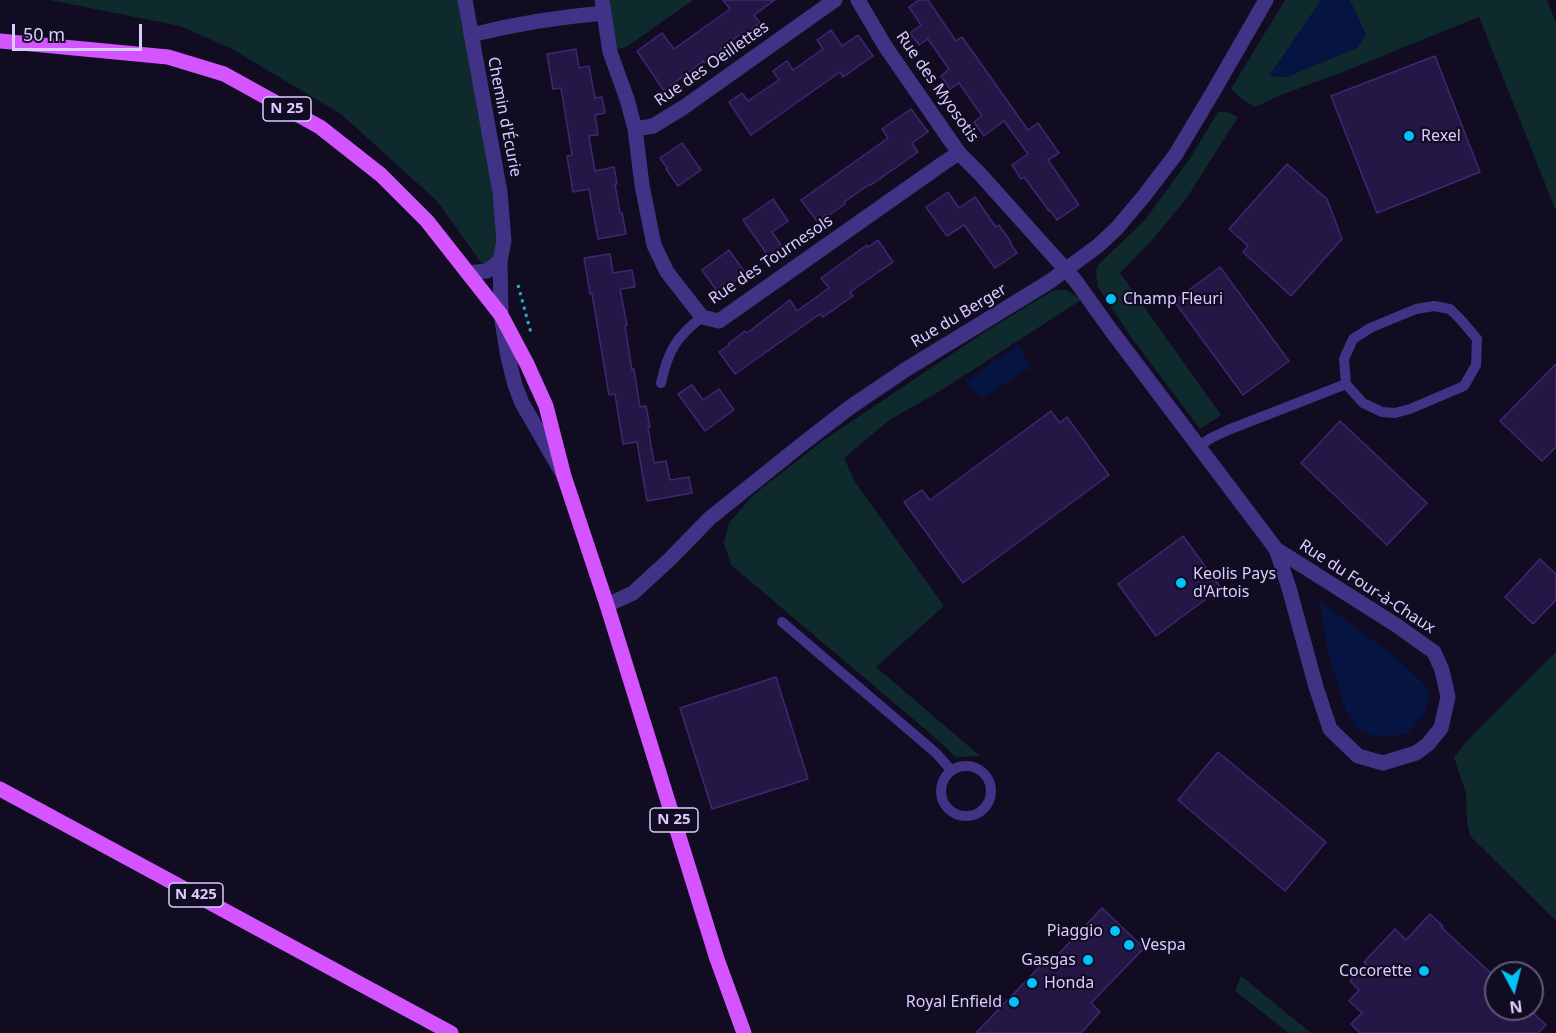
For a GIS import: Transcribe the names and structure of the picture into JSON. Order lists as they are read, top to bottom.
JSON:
{
  "streets": {
    "main road": ["N 25", "N 425"],
    "street": [
      "Rue des Oeillettes",
      "Rue des Myosotis",
      "Chemin d'Écurie",
      "Rue des Tournesols",
      "Rue du Berger",
      "Rue du Four-à-Chaux"
    ]
  },
  "crossings": [
    ["Rue des Oeillettes", "Rue des Tournesols"],
    ["Rue des Myosotis", "Rue des Tournesols"],
    ["Rue des Myosotis", "Rue du Berger"],
    ["Rue des Myosotis", "Rue du Four-à-Chaux"],
    ["N 25", "Chemin d'Écurie"],
    ["N 25", "Rue du Berger"],
    ["Rue du Berger", "Rue du Four-à-Chaux"]
  ],
  "places": [
    "Rexel",
    "Champ Fleuri",
    "Keolis Pays d'Artois",
    "Piaggio",
    "Vespa",
    "Gasgas",
    "Cocorette",
    "Honda",
    "Royal Enfield"
  ],
  "scale_bar": "50 m",
  "north": "bottom"
}
